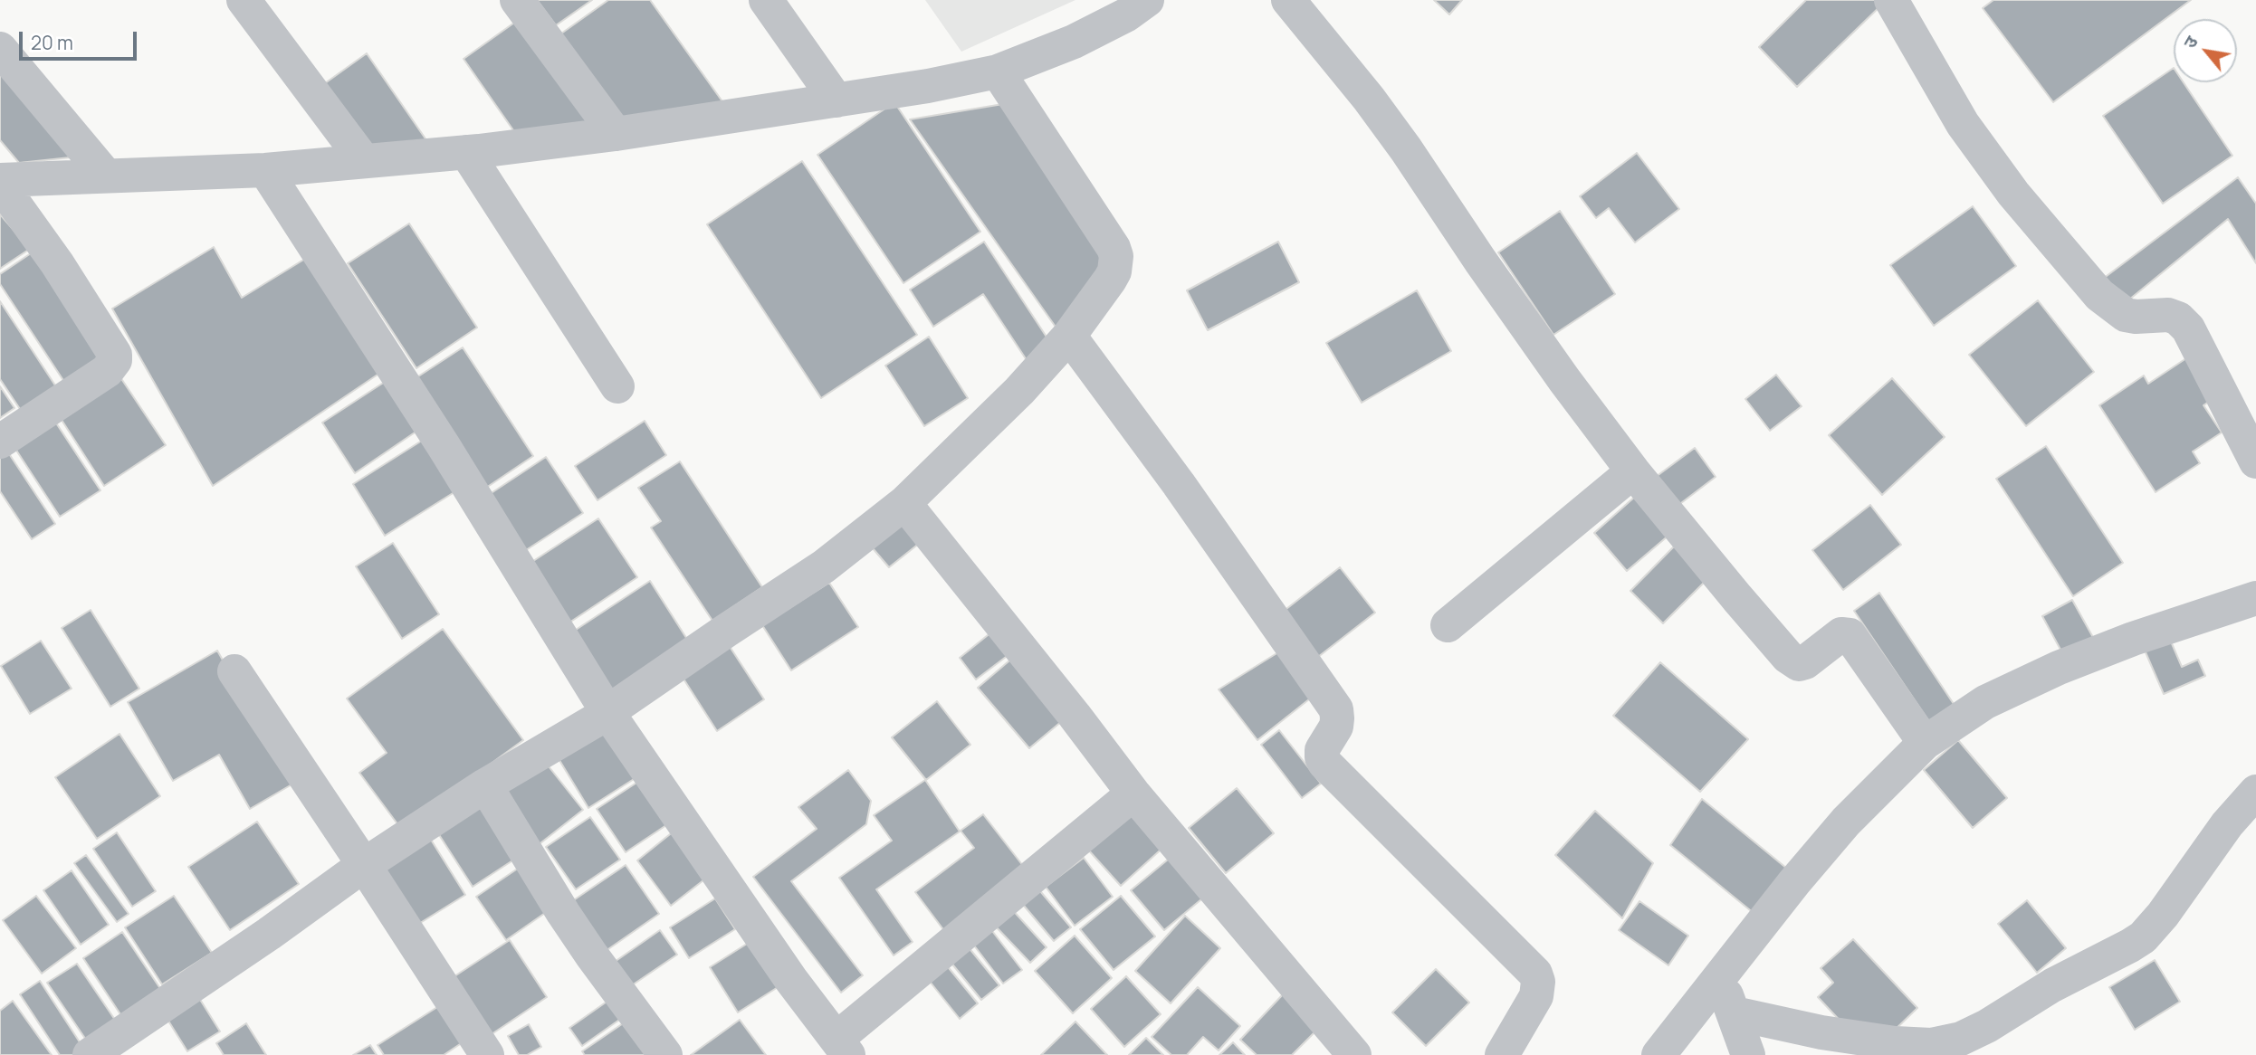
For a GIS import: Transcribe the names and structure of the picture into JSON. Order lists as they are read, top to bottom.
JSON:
{
  "scale_bar": "20 m",
  "north": "top left"
}
